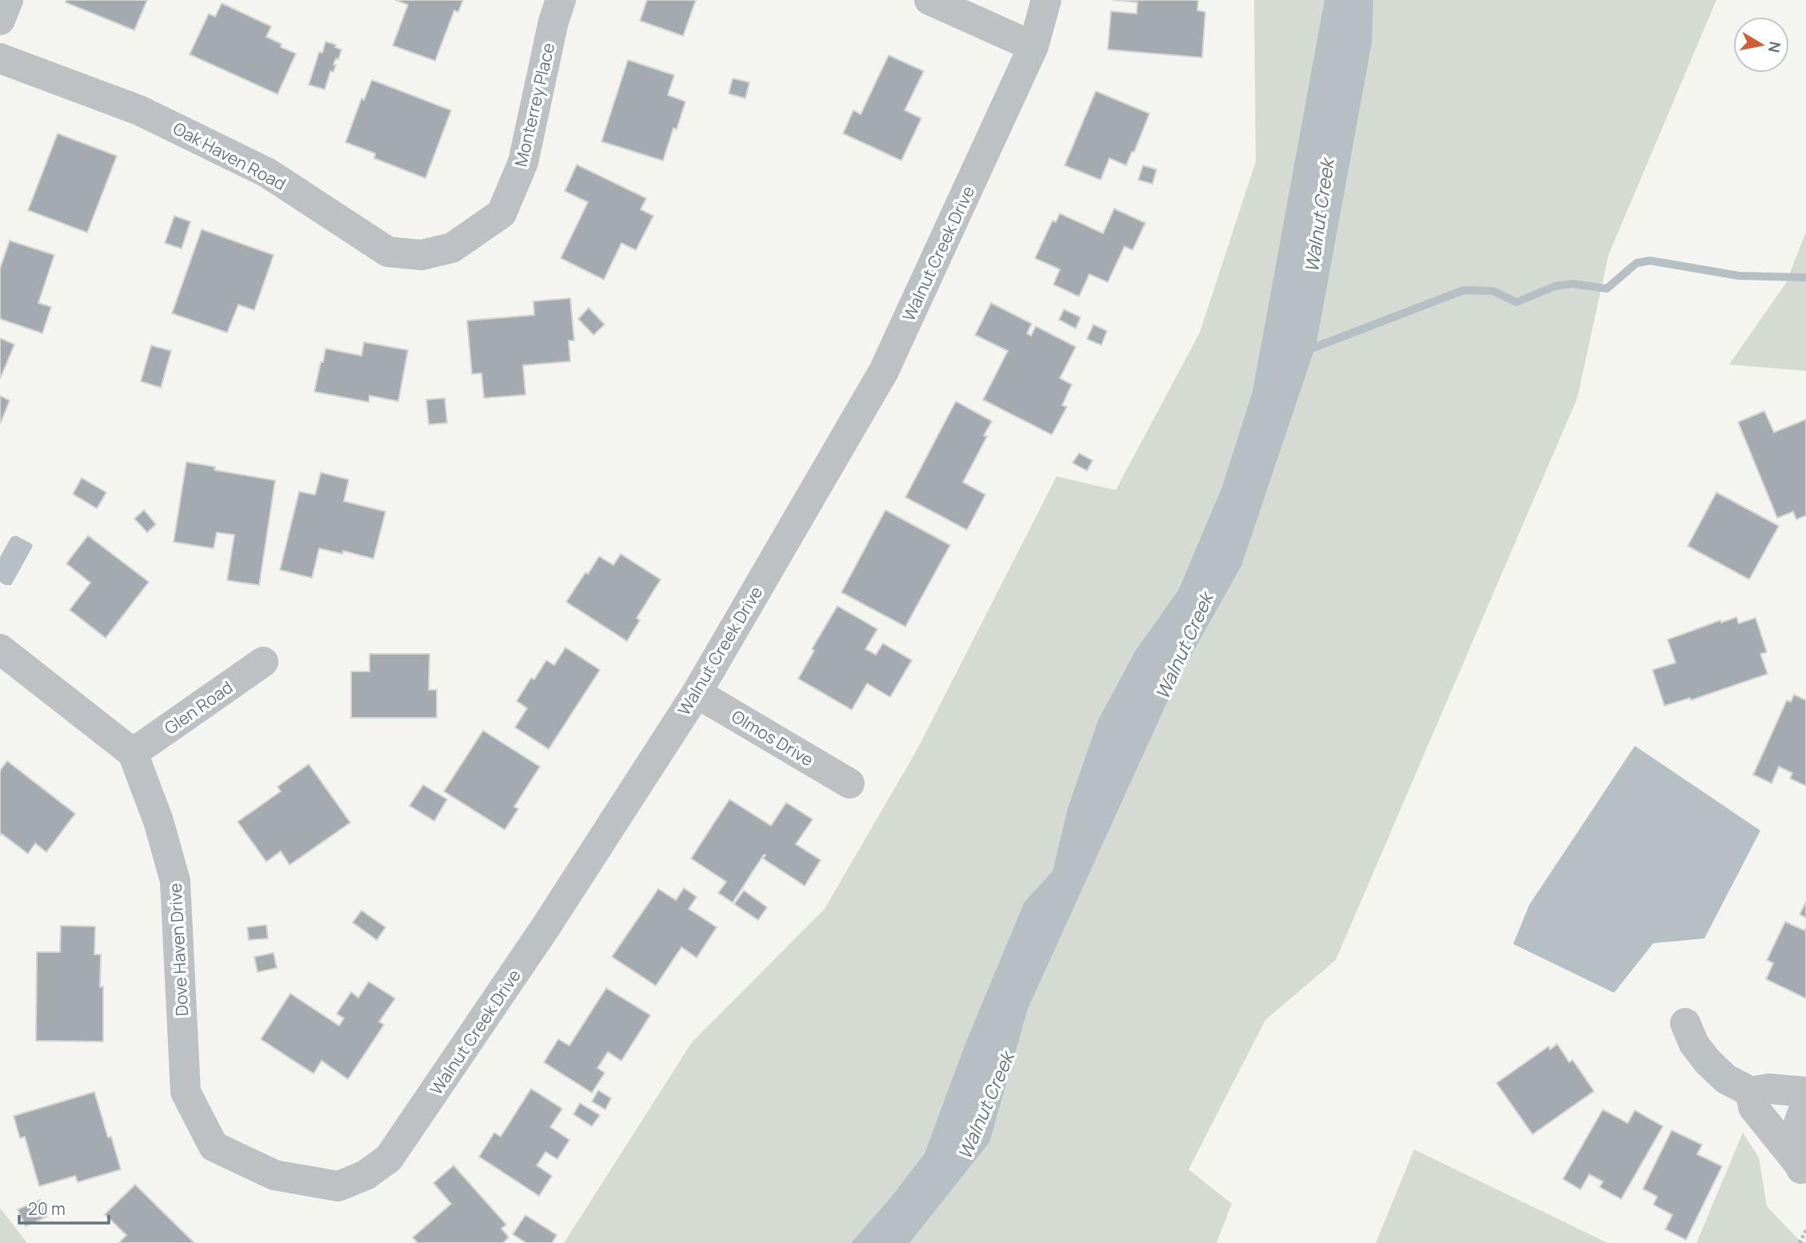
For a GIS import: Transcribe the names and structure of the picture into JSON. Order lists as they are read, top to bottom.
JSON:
{
  "streets": {
    "street": [
      "Monterrey Place",
      "Oak Haven Road",
      "Walnut Creek Drive",
      "Glen Road",
      "Olmos Drive",
      "Dove Haven Drive"
    ]
  },
  "crossings": [
    ["Monterrey Place", "Oak Haven Road"],
    ["Walnut Creek Drive", "Olmos Drive"],
    ["Walnut Creek Drive", "Dove Haven Drive"],
    ["Glen Road", "Dove Haven Drive"]
  ],
  "water": ["Walnut Creek"],
  "scale_bar": "20 m",
  "north": "right"
}
